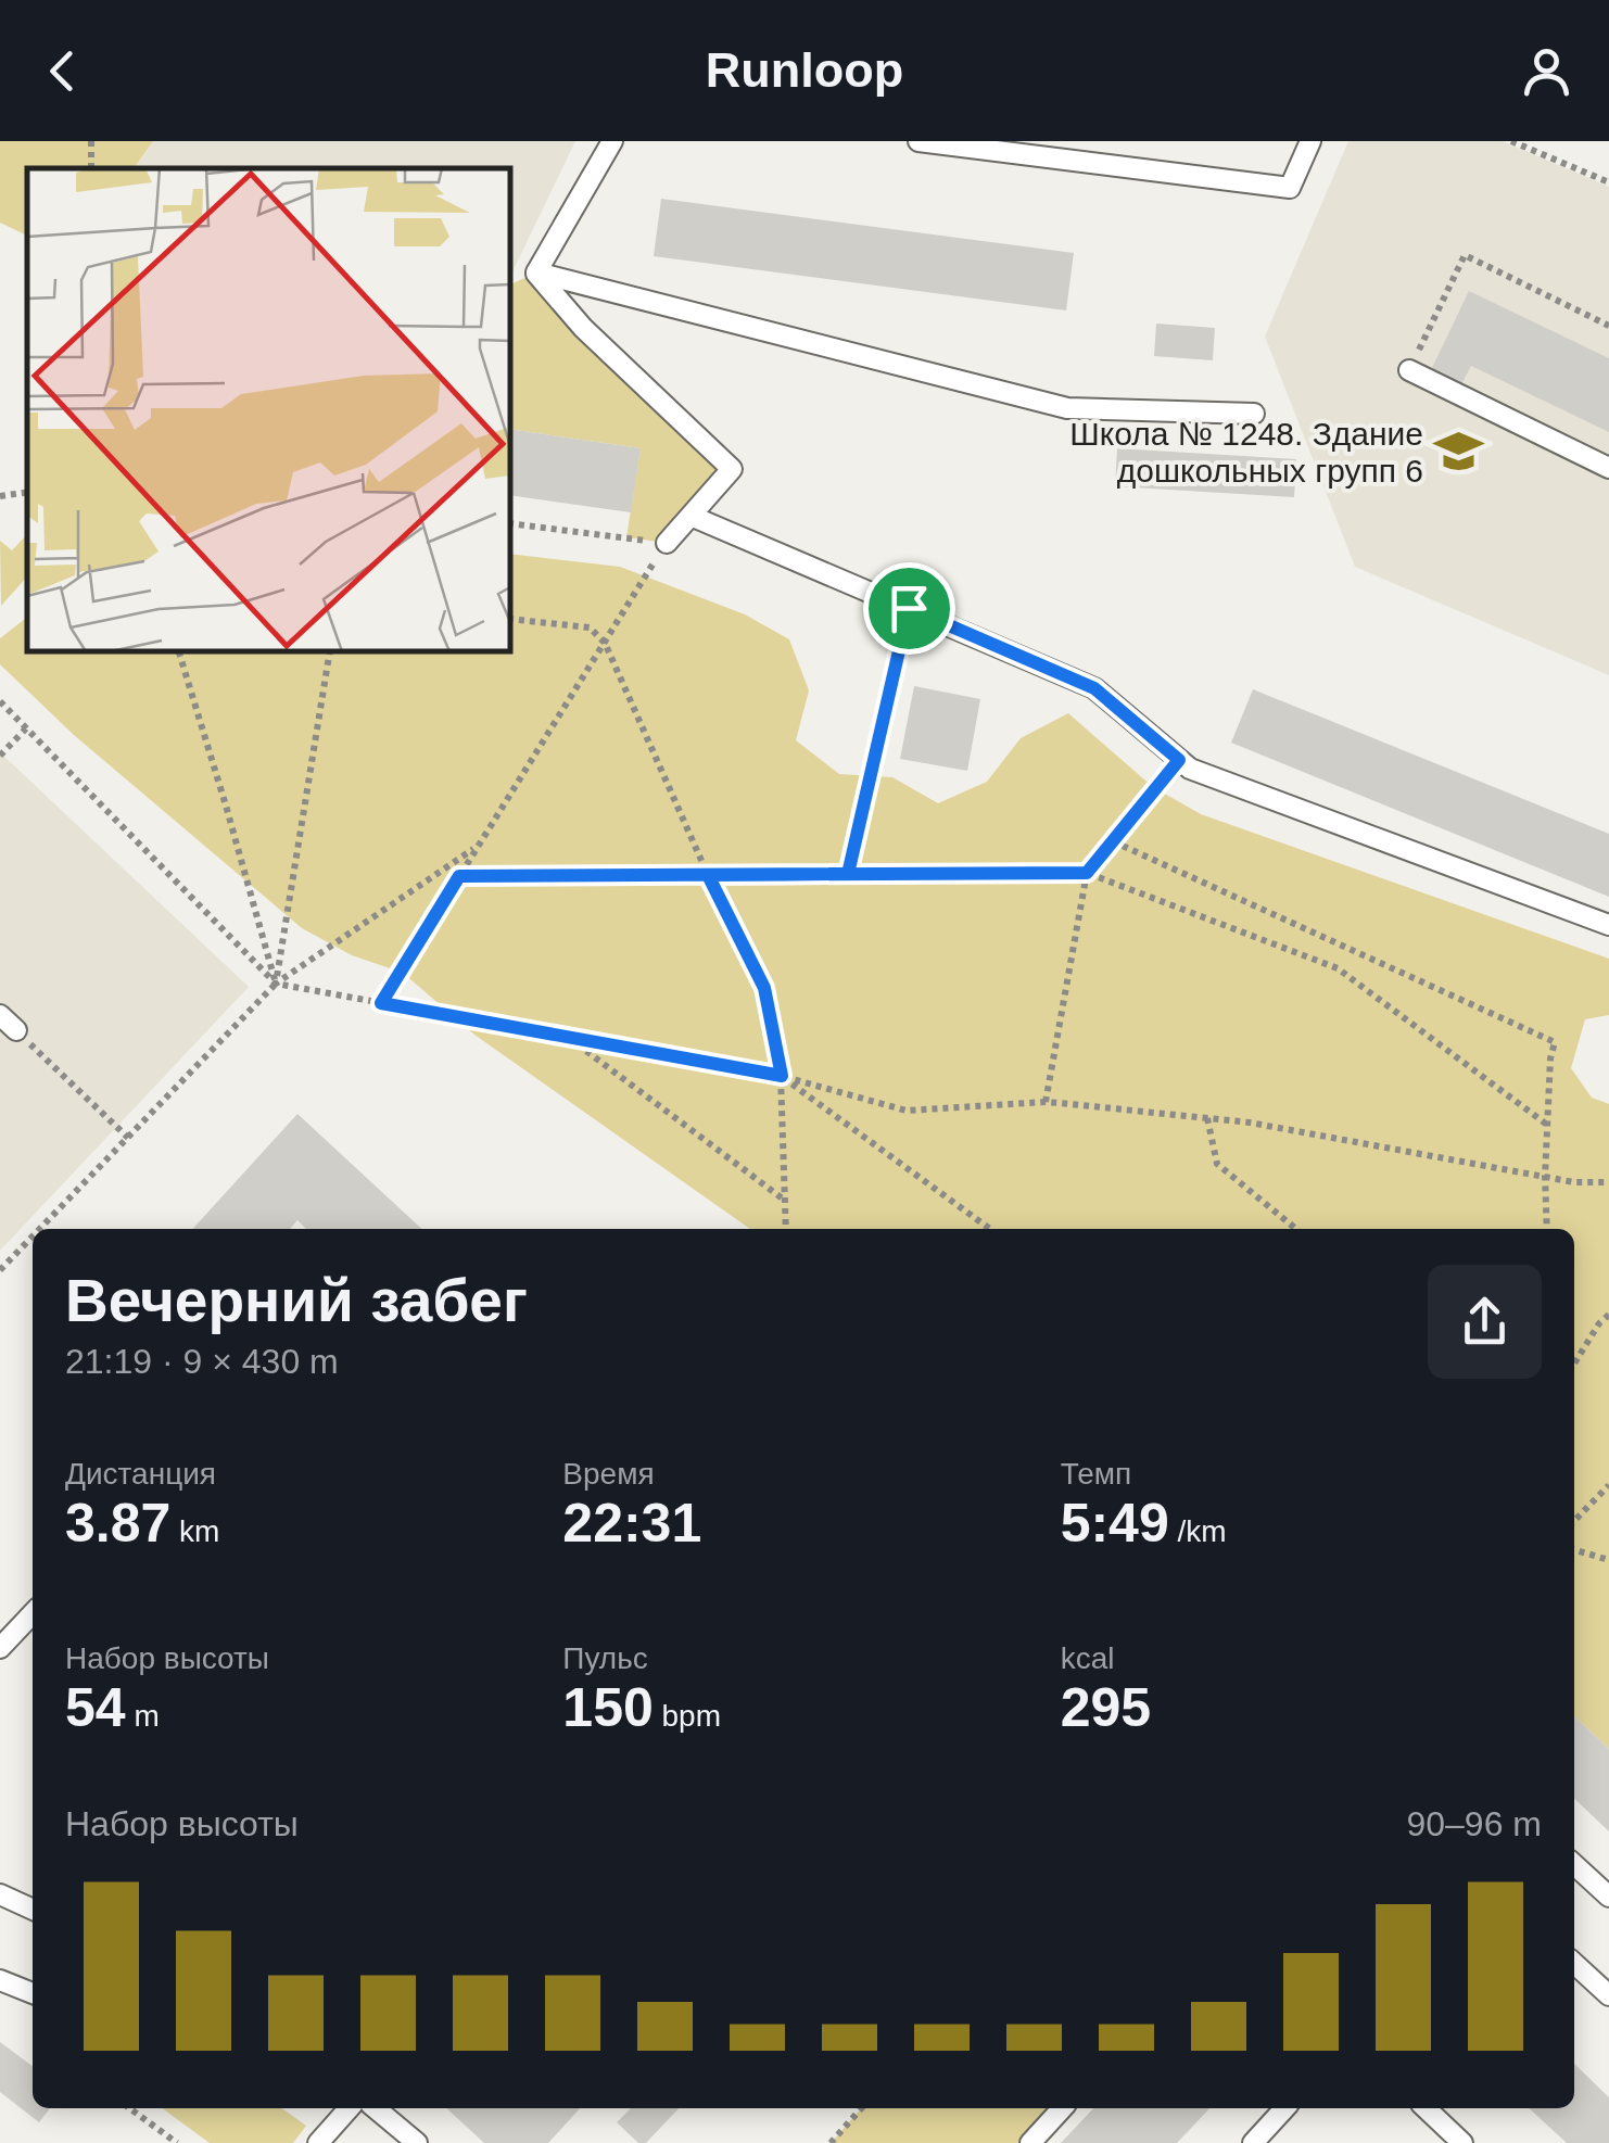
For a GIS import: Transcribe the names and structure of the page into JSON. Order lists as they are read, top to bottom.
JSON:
{
  "places": {
    "school or university": ["Школа № 1248. Здание дошкольных групп 6"]
  },
  "page": {
    "header": "Runloop",
    "heading": ["Вечерний забег", "21:19 · 9 × 430 m"],
    "stats": [
      ["Дистанция", "3.87 km"],
      ["Время", "22:31"],
      ["Темп", "5:49 /km"],
      ["Набор высоты", "54 m"],
      ["Пульс", "150 bpm"],
      ["kcal", "295"]
    ],
    "chart": ["Набор высоты", "90–96 m"]
  }
}
